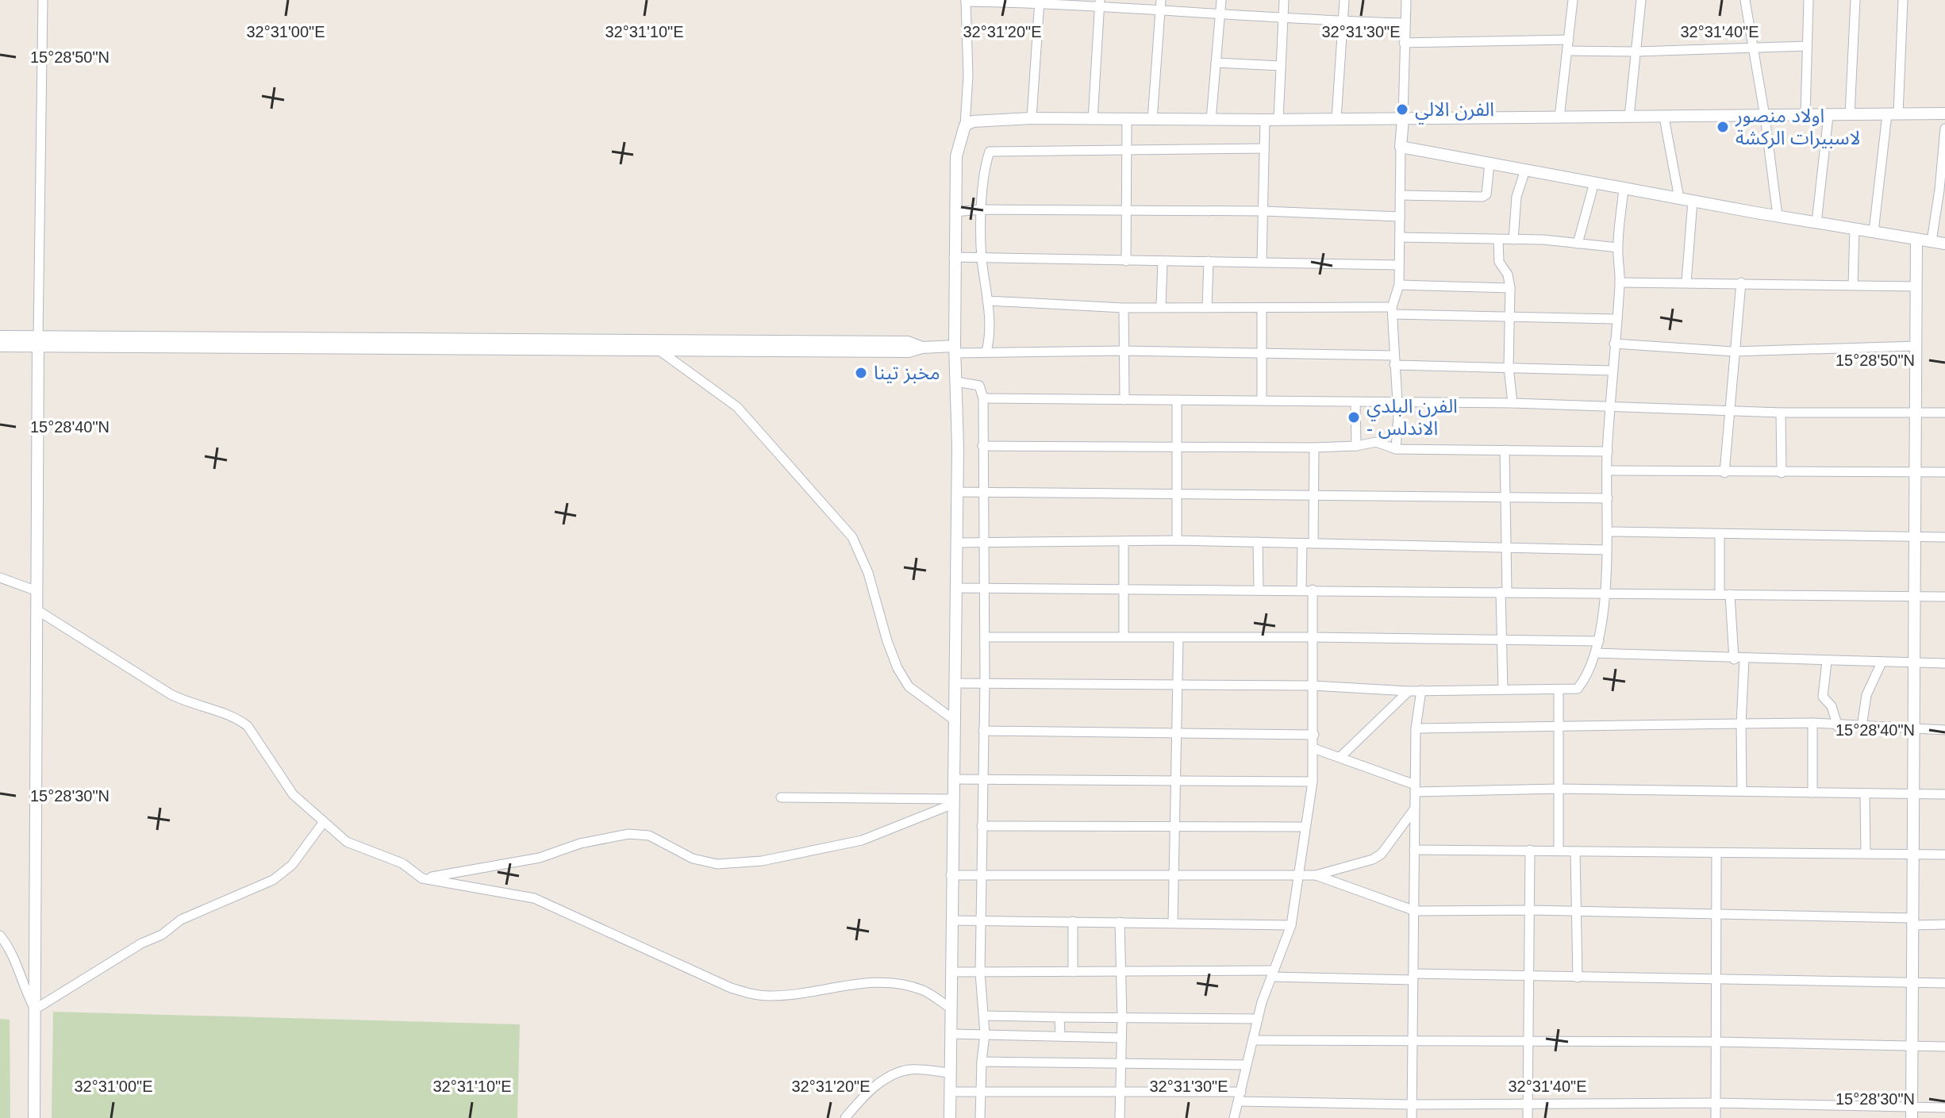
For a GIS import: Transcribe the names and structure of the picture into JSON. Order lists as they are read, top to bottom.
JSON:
{
  "places": [
    "الفرن الالي",
    "اولاد منصور لاسبيرات الركشة",
    "مخبز تينا",
    "الفرن البلدي - الاندلس"
  ],
  "coordinates": [
    "32°31'00\"E",
    "32°31'10\"E",
    "32°31'20\"E",
    "32°31'30\"E",
    "32°31'40\"E",
    "15°28'50\"N",
    "15°28'40\"N",
    "15°28'30\"N"
  ]
}
